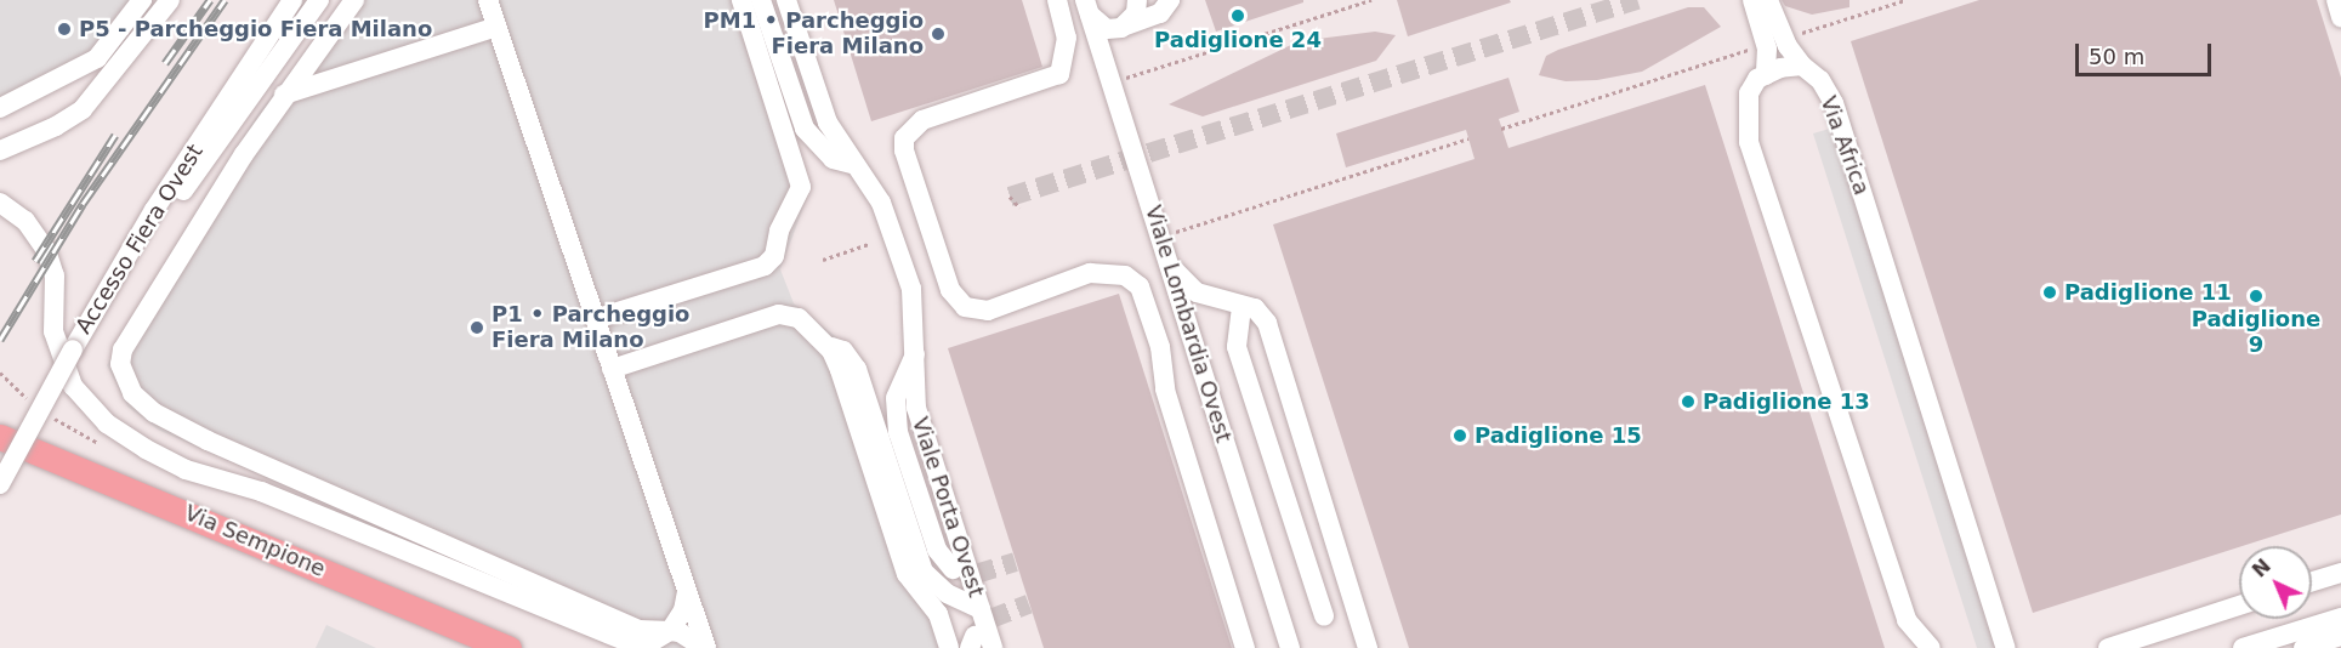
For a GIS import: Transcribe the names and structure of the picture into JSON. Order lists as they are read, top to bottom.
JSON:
{
  "streets": {
    "main road": ["Via Sempione"],
    "street": [
      "Via Africa",
      "Accesso Fiera Ovest",
      "Viale Lombardia Ovest",
      "Viale Porta Ovest"
    ]
  },
  "places": [
    "Padiglione 24",
    "P5 - Parcheggio Fiera Milano",
    "PM1 • Parcheggio Fiera Milano",
    "Padiglione 11",
    "Padiglione 9",
    "P1 • Parcheggio Fiera Milano",
    "Padiglione 13",
    "Padiglione 15"
  ],
  "scale_bar": "50 m",
  "north": "top left"
}
